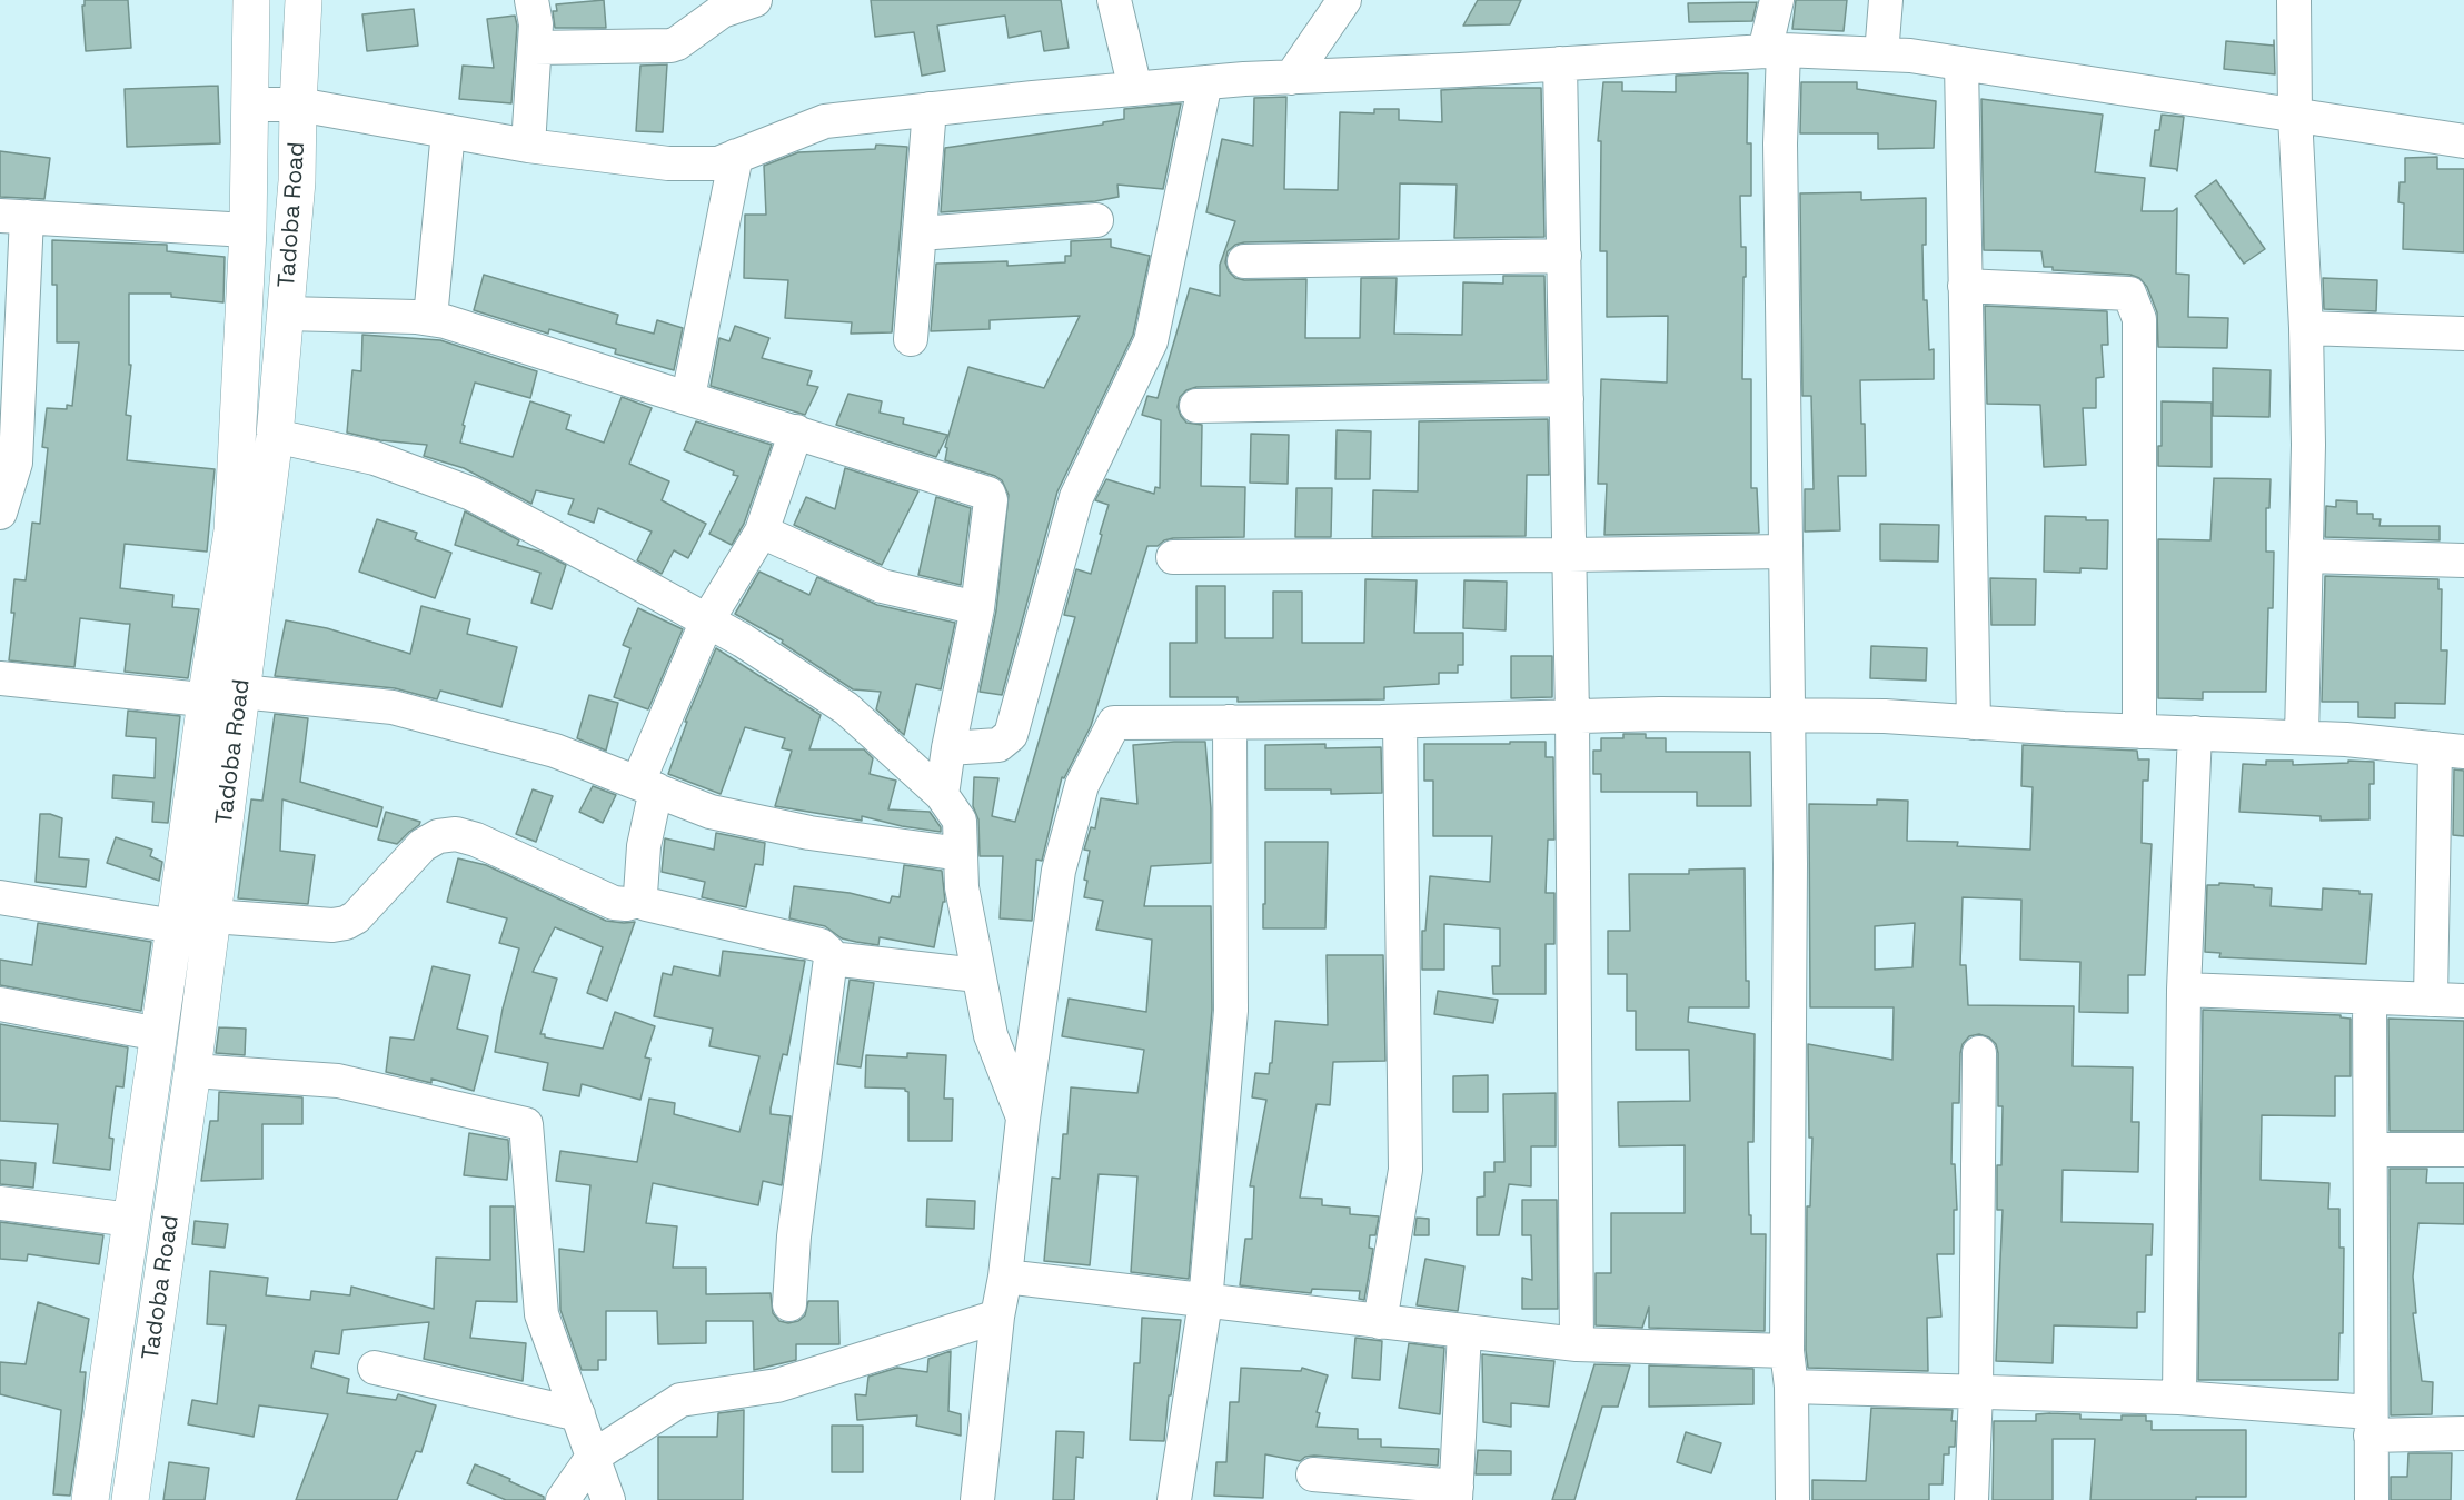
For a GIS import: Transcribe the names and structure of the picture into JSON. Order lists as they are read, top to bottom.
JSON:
{
  "streets": {
    "main road": ["Tadoba Road"]
  }
}
